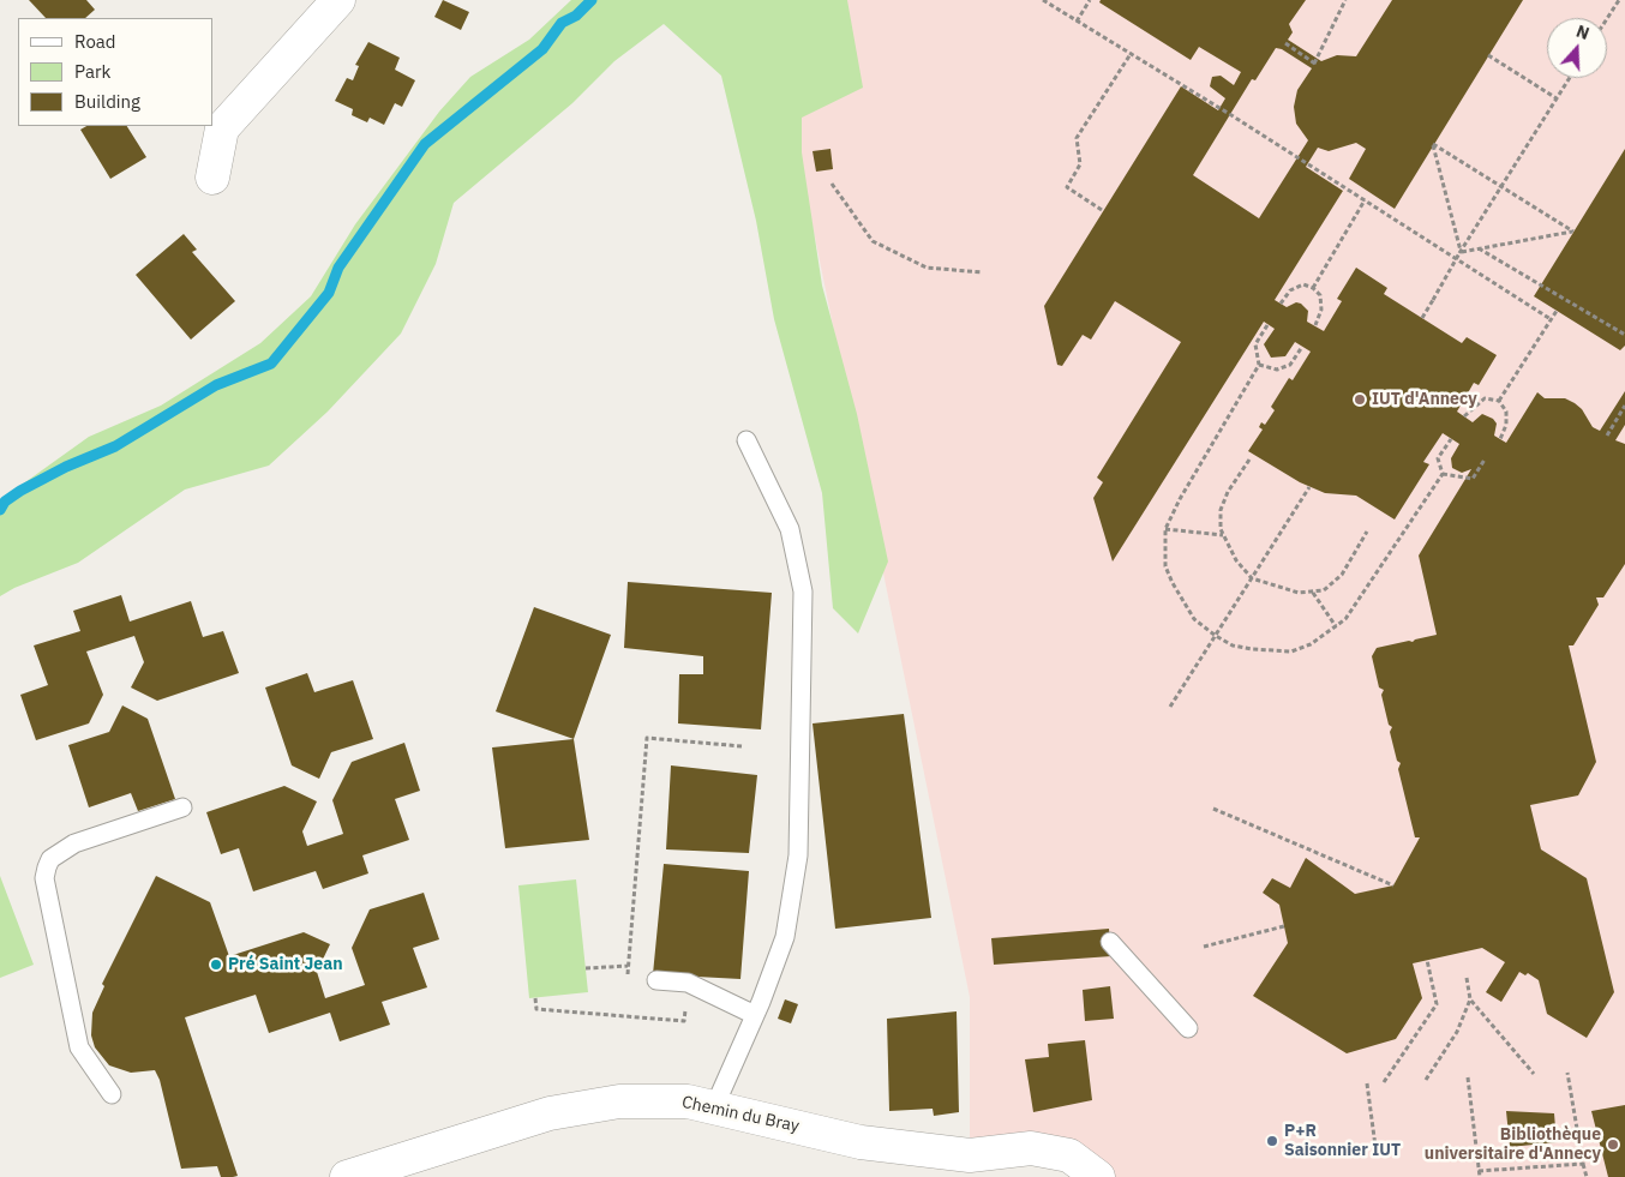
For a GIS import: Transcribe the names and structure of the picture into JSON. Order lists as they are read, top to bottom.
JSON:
{
  "streets": {
    "street": ["Chemin du Bray"]
  },
  "places": [
    "IUT d'Annecy",
    "Pré Saint Jean",
    "P+R Saisonnier IUT",
    "Bibliothèque universitaire d'Annecy"
  ],
  "legend": ["Road", "Park", "Building"],
  "north": "top"
}
